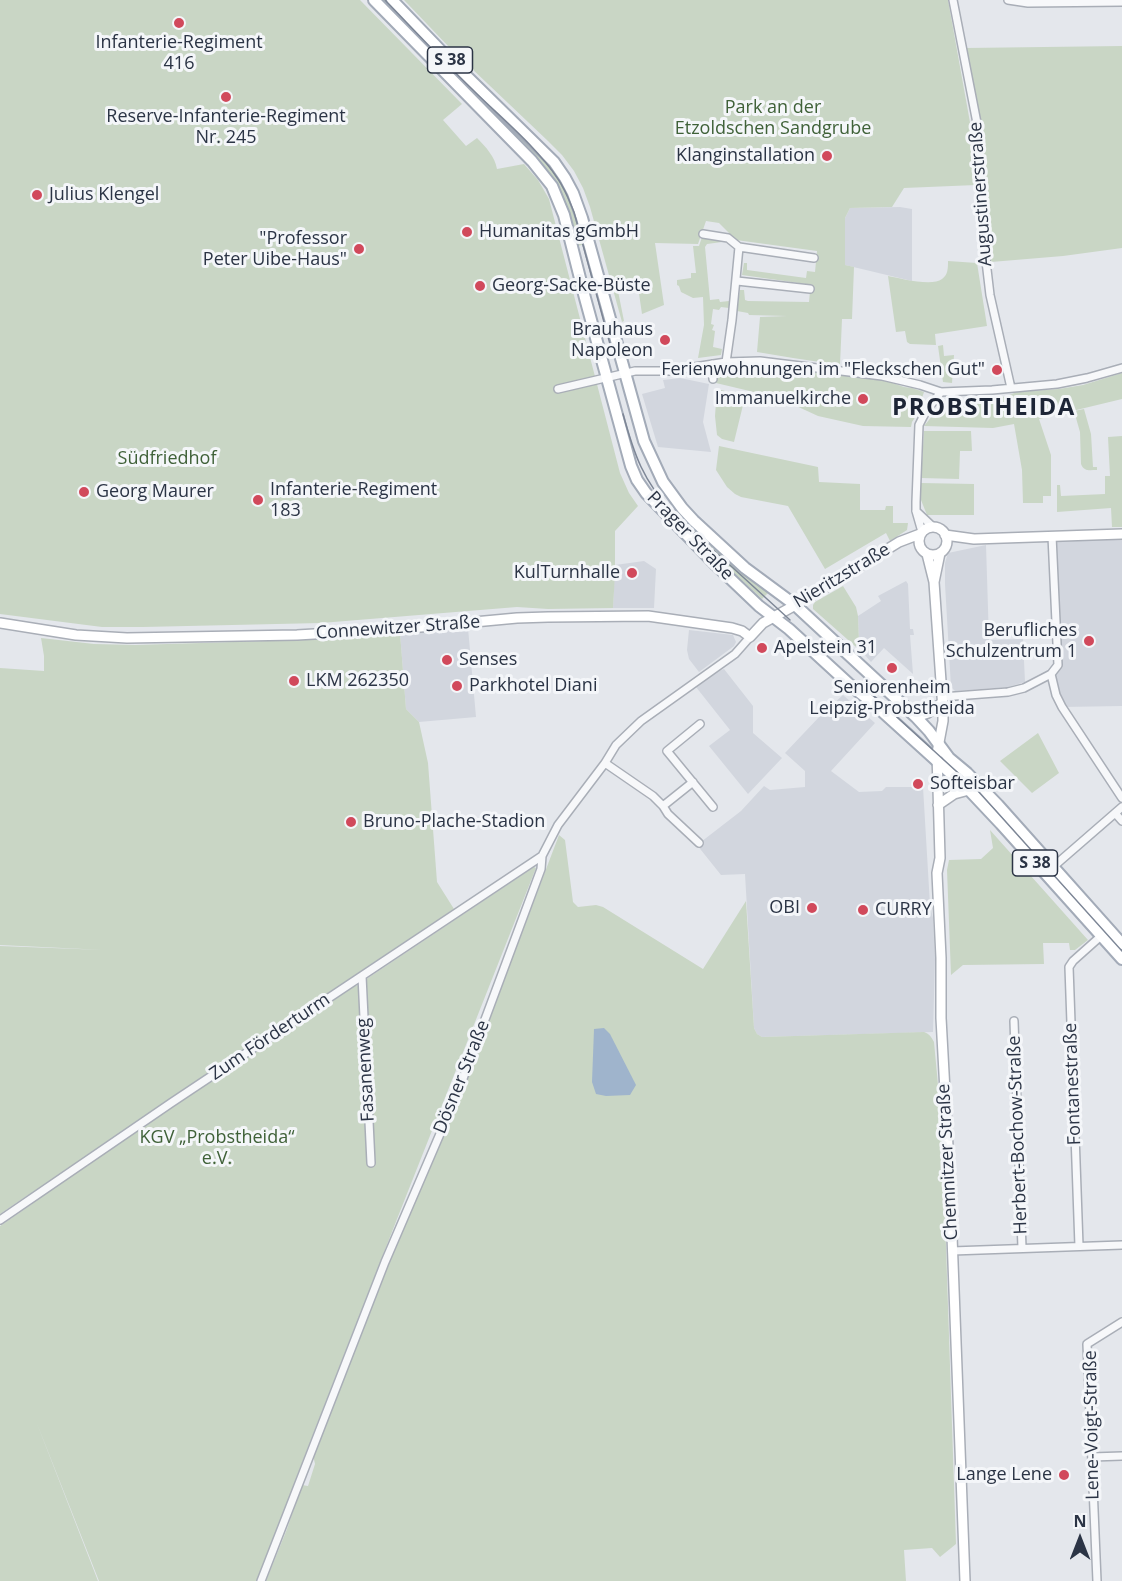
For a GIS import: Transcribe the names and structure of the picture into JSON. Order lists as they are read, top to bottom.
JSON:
{
  "streets": {
    "main road": ["S 38", "Prager Straße"],
    "street": [
      "Augustinerstraße",
      "Nieritzstraße",
      "Connewitzer Straße",
      "Zum Förderturm",
      "Fasanenweg",
      "Dösner Straße",
      "Fontanestraße",
      "Herbert-Bochow-Straße",
      "Chemnitzer Straße",
      "Lene-Voigt-Straße"
    ]
  },
  "crossings": [
    ["Prager Straße", "Nieritzstraße"],
    ["Prager Straße", "Fontanestraße"],
    ["Prager Straße", "Chemnitzer Straße"],
    ["Connewitzer Straße", "Dösner Straße"],
    ["Zum Förderturm", "Fasanenweg"],
    ["Zum Förderturm", "Dösner Straße"]
  ],
  "districts": ["PROBSTHEIDA"],
  "parks": ["Park an der Etzoldschen Sandgrube", "Südfriedhof", "KGV „Probstheida“ e.V."],
  "places": [
    "Infanterie-Regiment 416",
    "Reserve-Infanterie-Regiment Nr. 245",
    "Klanginstallation",
    "Julius Klengel",
    "Humanitas gGmbH",
    "\"Professor Peter Uibe-Haus\"",
    "Georg-Sacke-Büste",
    "Brauhaus Napoleon",
    "Ferienwohnungen im \"Fleckschen Gut\"",
    "Immanuelkirche",
    "Georg Maurer",
    "Infanterie-Regiment 183",
    "KulTurnhalle",
    "Berufliches Schulzentrum 1",
    "Apelstein 31",
    "Senses",
    "Seniorenheim Leipzig-Probstheida",
    "LKM 262350",
    "Parkhotel Diani",
    "Softeisbar",
    "Bruno-Plache-Stadion",
    "OBI",
    "CURRY",
    "Lange Lene"
  ],
  "north": "top"
}
